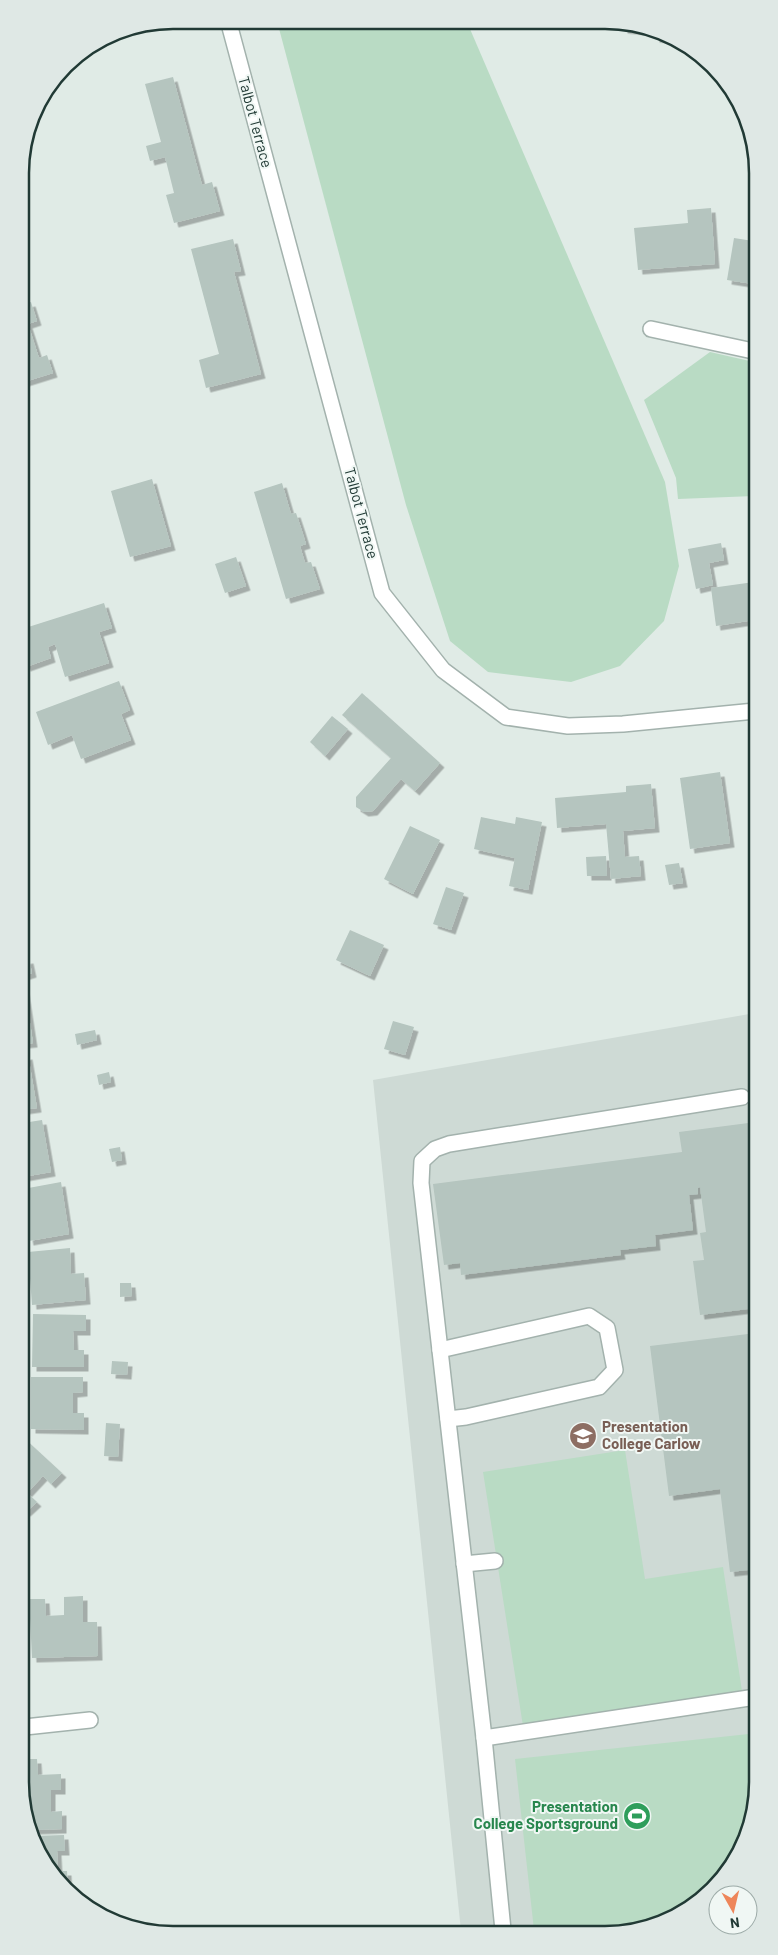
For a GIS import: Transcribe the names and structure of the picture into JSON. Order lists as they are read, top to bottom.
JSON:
{
  "streets": {
    "street": ["Talbot Terrace"]
  },
  "places": {
    "school or university": ["Presentation College Carlow"],
    "sports": ["Presentation College Sportsground"]
  },
  "north": "bottom"
}
